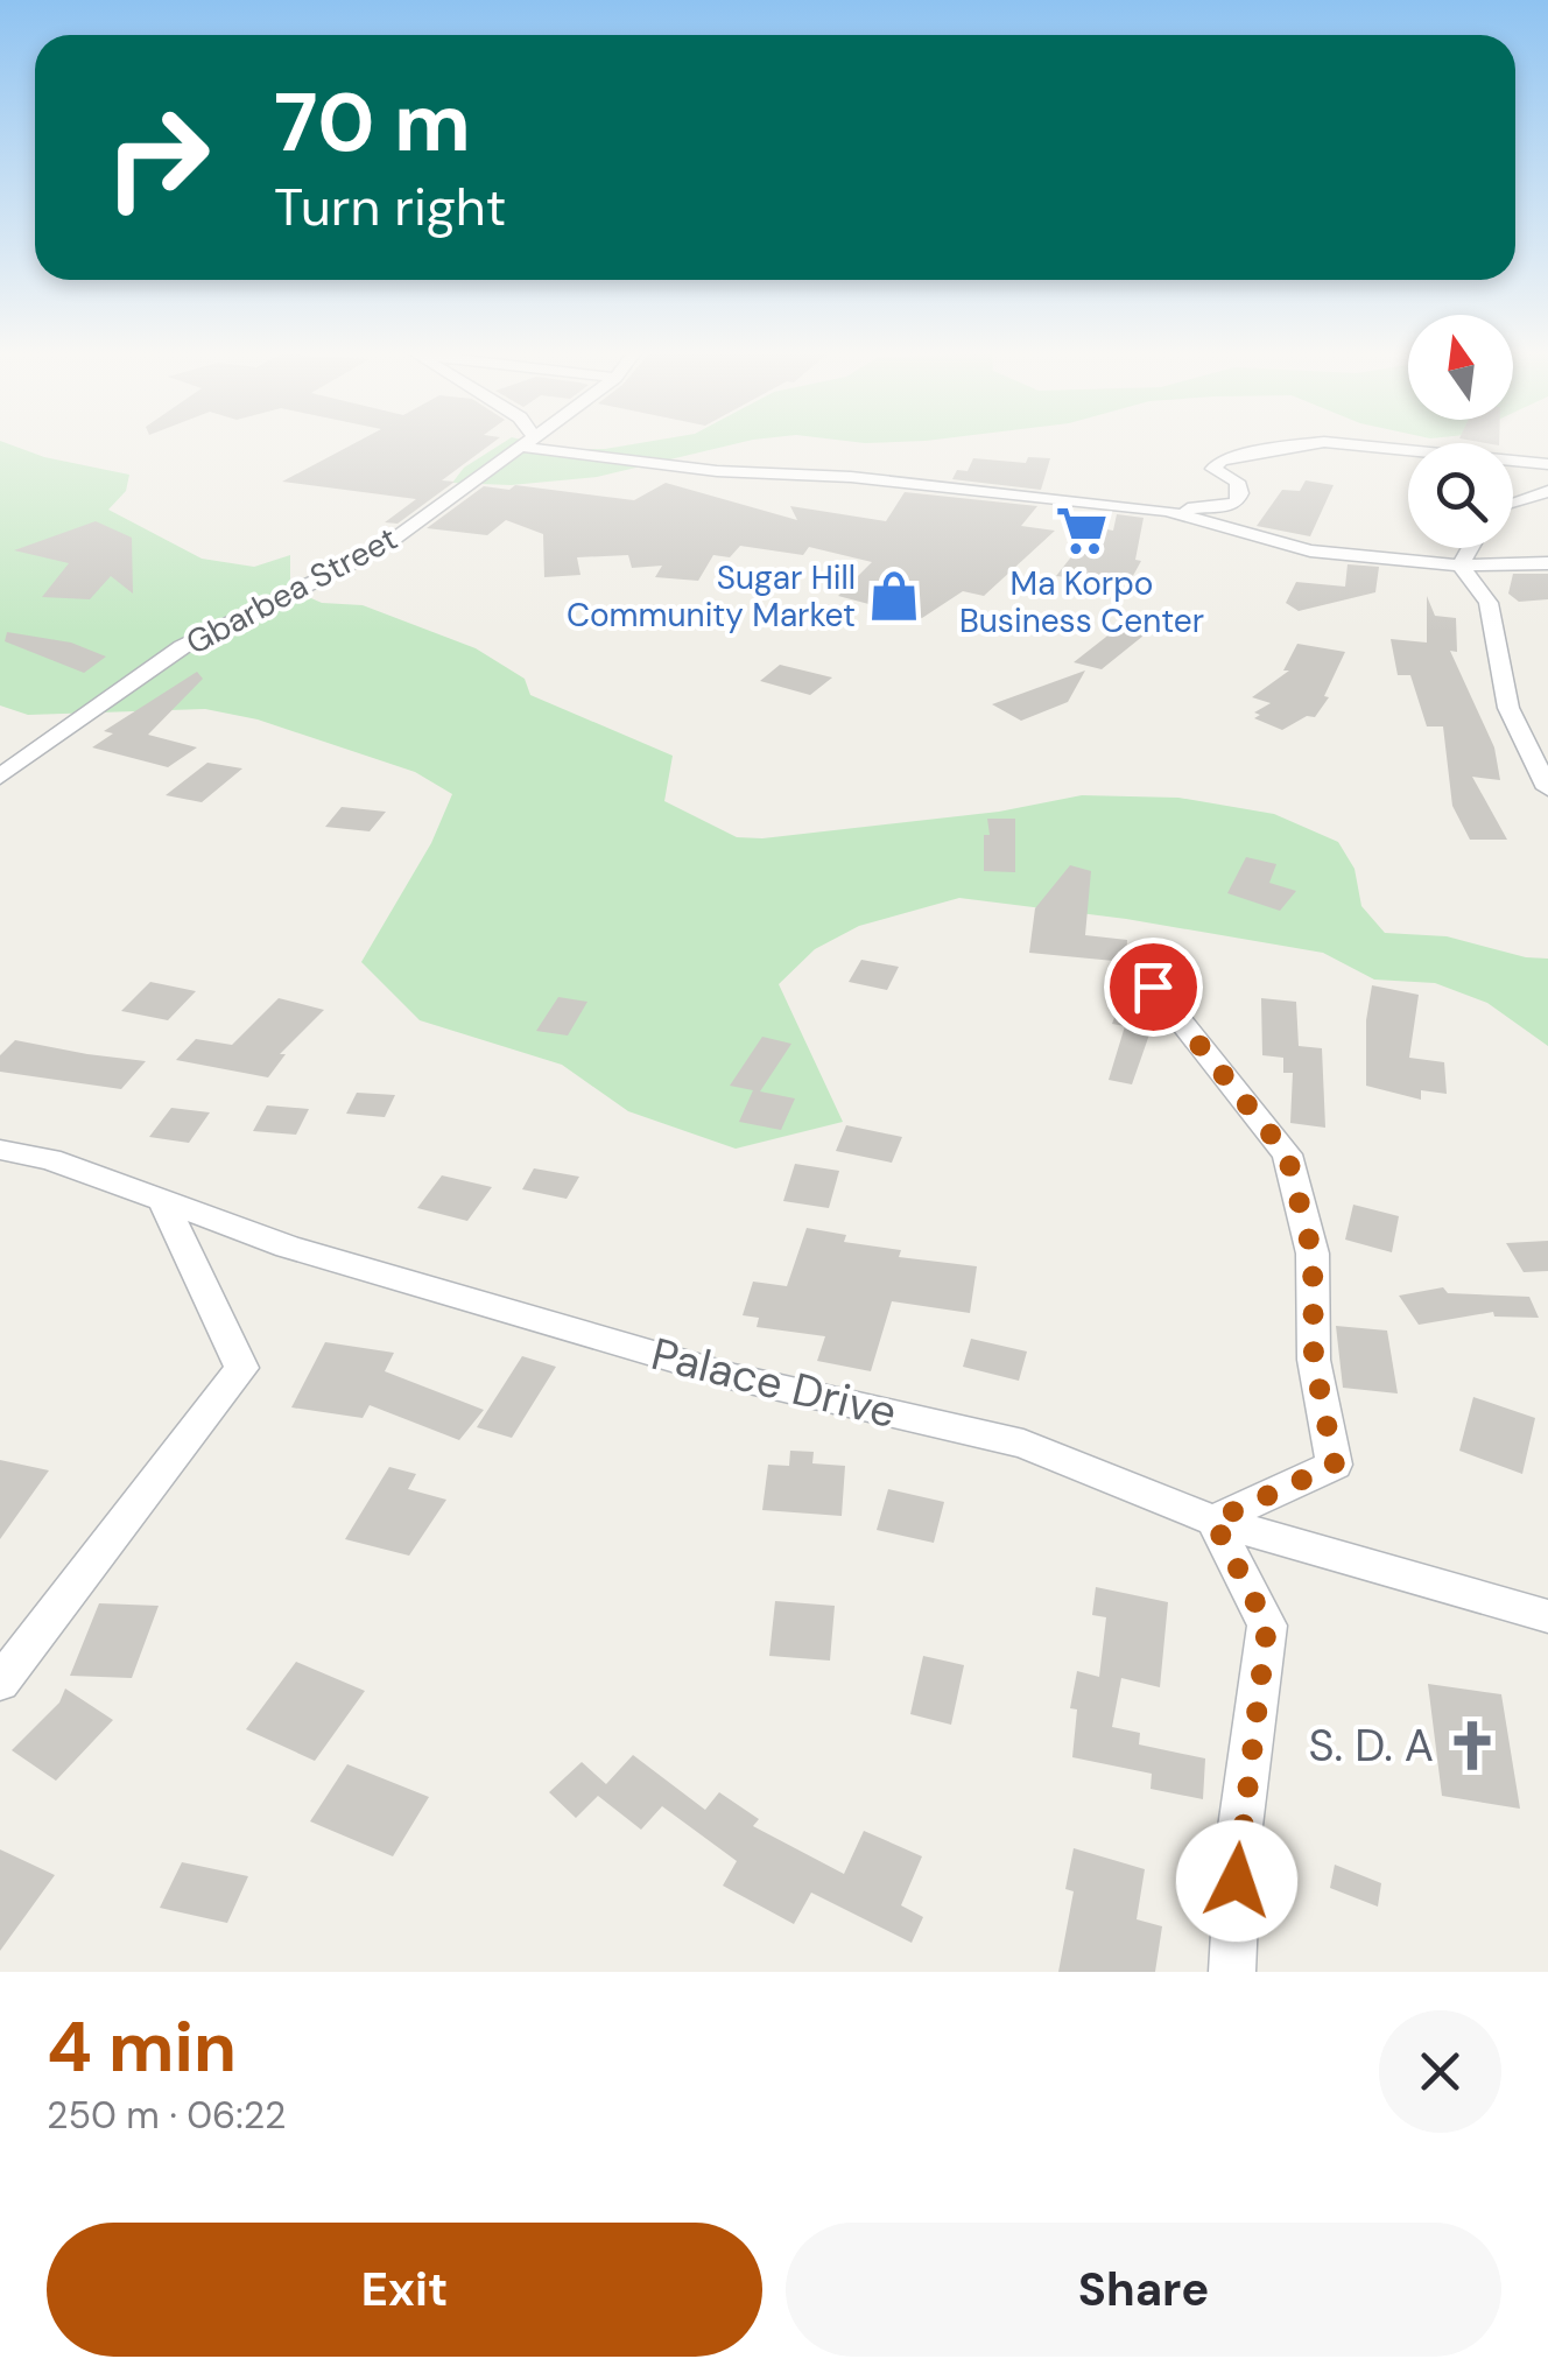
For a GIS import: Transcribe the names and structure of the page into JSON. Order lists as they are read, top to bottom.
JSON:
{
  "streets": {
    "street": ["Gbarbea Street", "Palace Drive"]
  },
  "places": {
    "supermarket": ["Ma Korpo Business Center"],
    "shop": ["Sugar Hill Community Market"],
    "church": ["S. D. A"]
  },
  "north": "top",
  "page": {
    "turn": ["70 m", "Turn right"],
    "heading": ["4 min", "250 m · 06:22"],
    "buttons": ["Exit", "Share"]
  }
}
